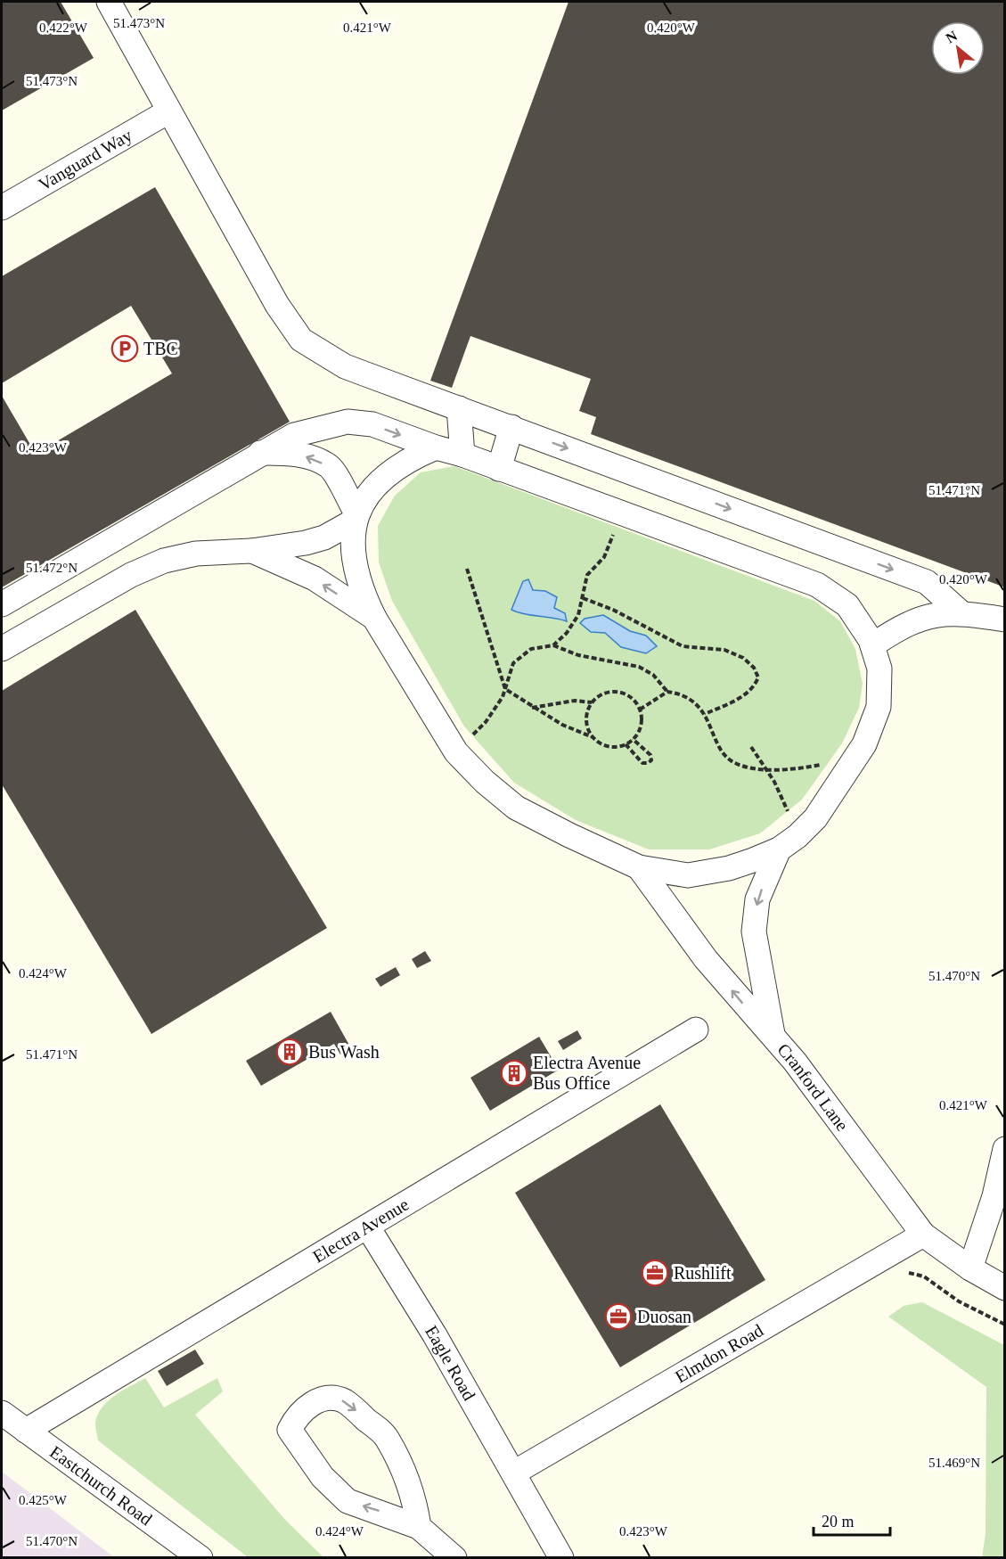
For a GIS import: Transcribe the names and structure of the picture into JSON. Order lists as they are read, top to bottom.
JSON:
{
  "streets": {
    "lane": [
      "Vanguard Way",
      "Cranford Lane",
      "Electra Avenue",
      "Elmdon Road",
      "Eagle Road",
      "Eastchurch Road"
    ]
  },
  "crossings": [
    ["Cranford Lane", "Elmdon Road"],
    ["Electra Avenue", "Eagle Road"],
    ["Electra Avenue", "Eastchurch Road"],
    ["Elmdon Road", "Eagle Road"]
  ],
  "one_way": ["Cranford Lane"],
  "places": {
    "parking": ["TBC"],
    "building": ["Bus Wash", "Electra Avenue Bus Office"],
    "office": ["Rushlift", "Duosan"]
  },
  "scale_bar": "20 m",
  "north": "top left",
  "coordinates": [
    "51.473°N",
    "0.421°W",
    "0.420°W",
    "0.422°W",
    "0.423°W",
    "51.471°N",
    "51.472°N",
    "0.424°W",
    "51.470°N",
    "51.469°N",
    "0.425°W"
  ]
}
